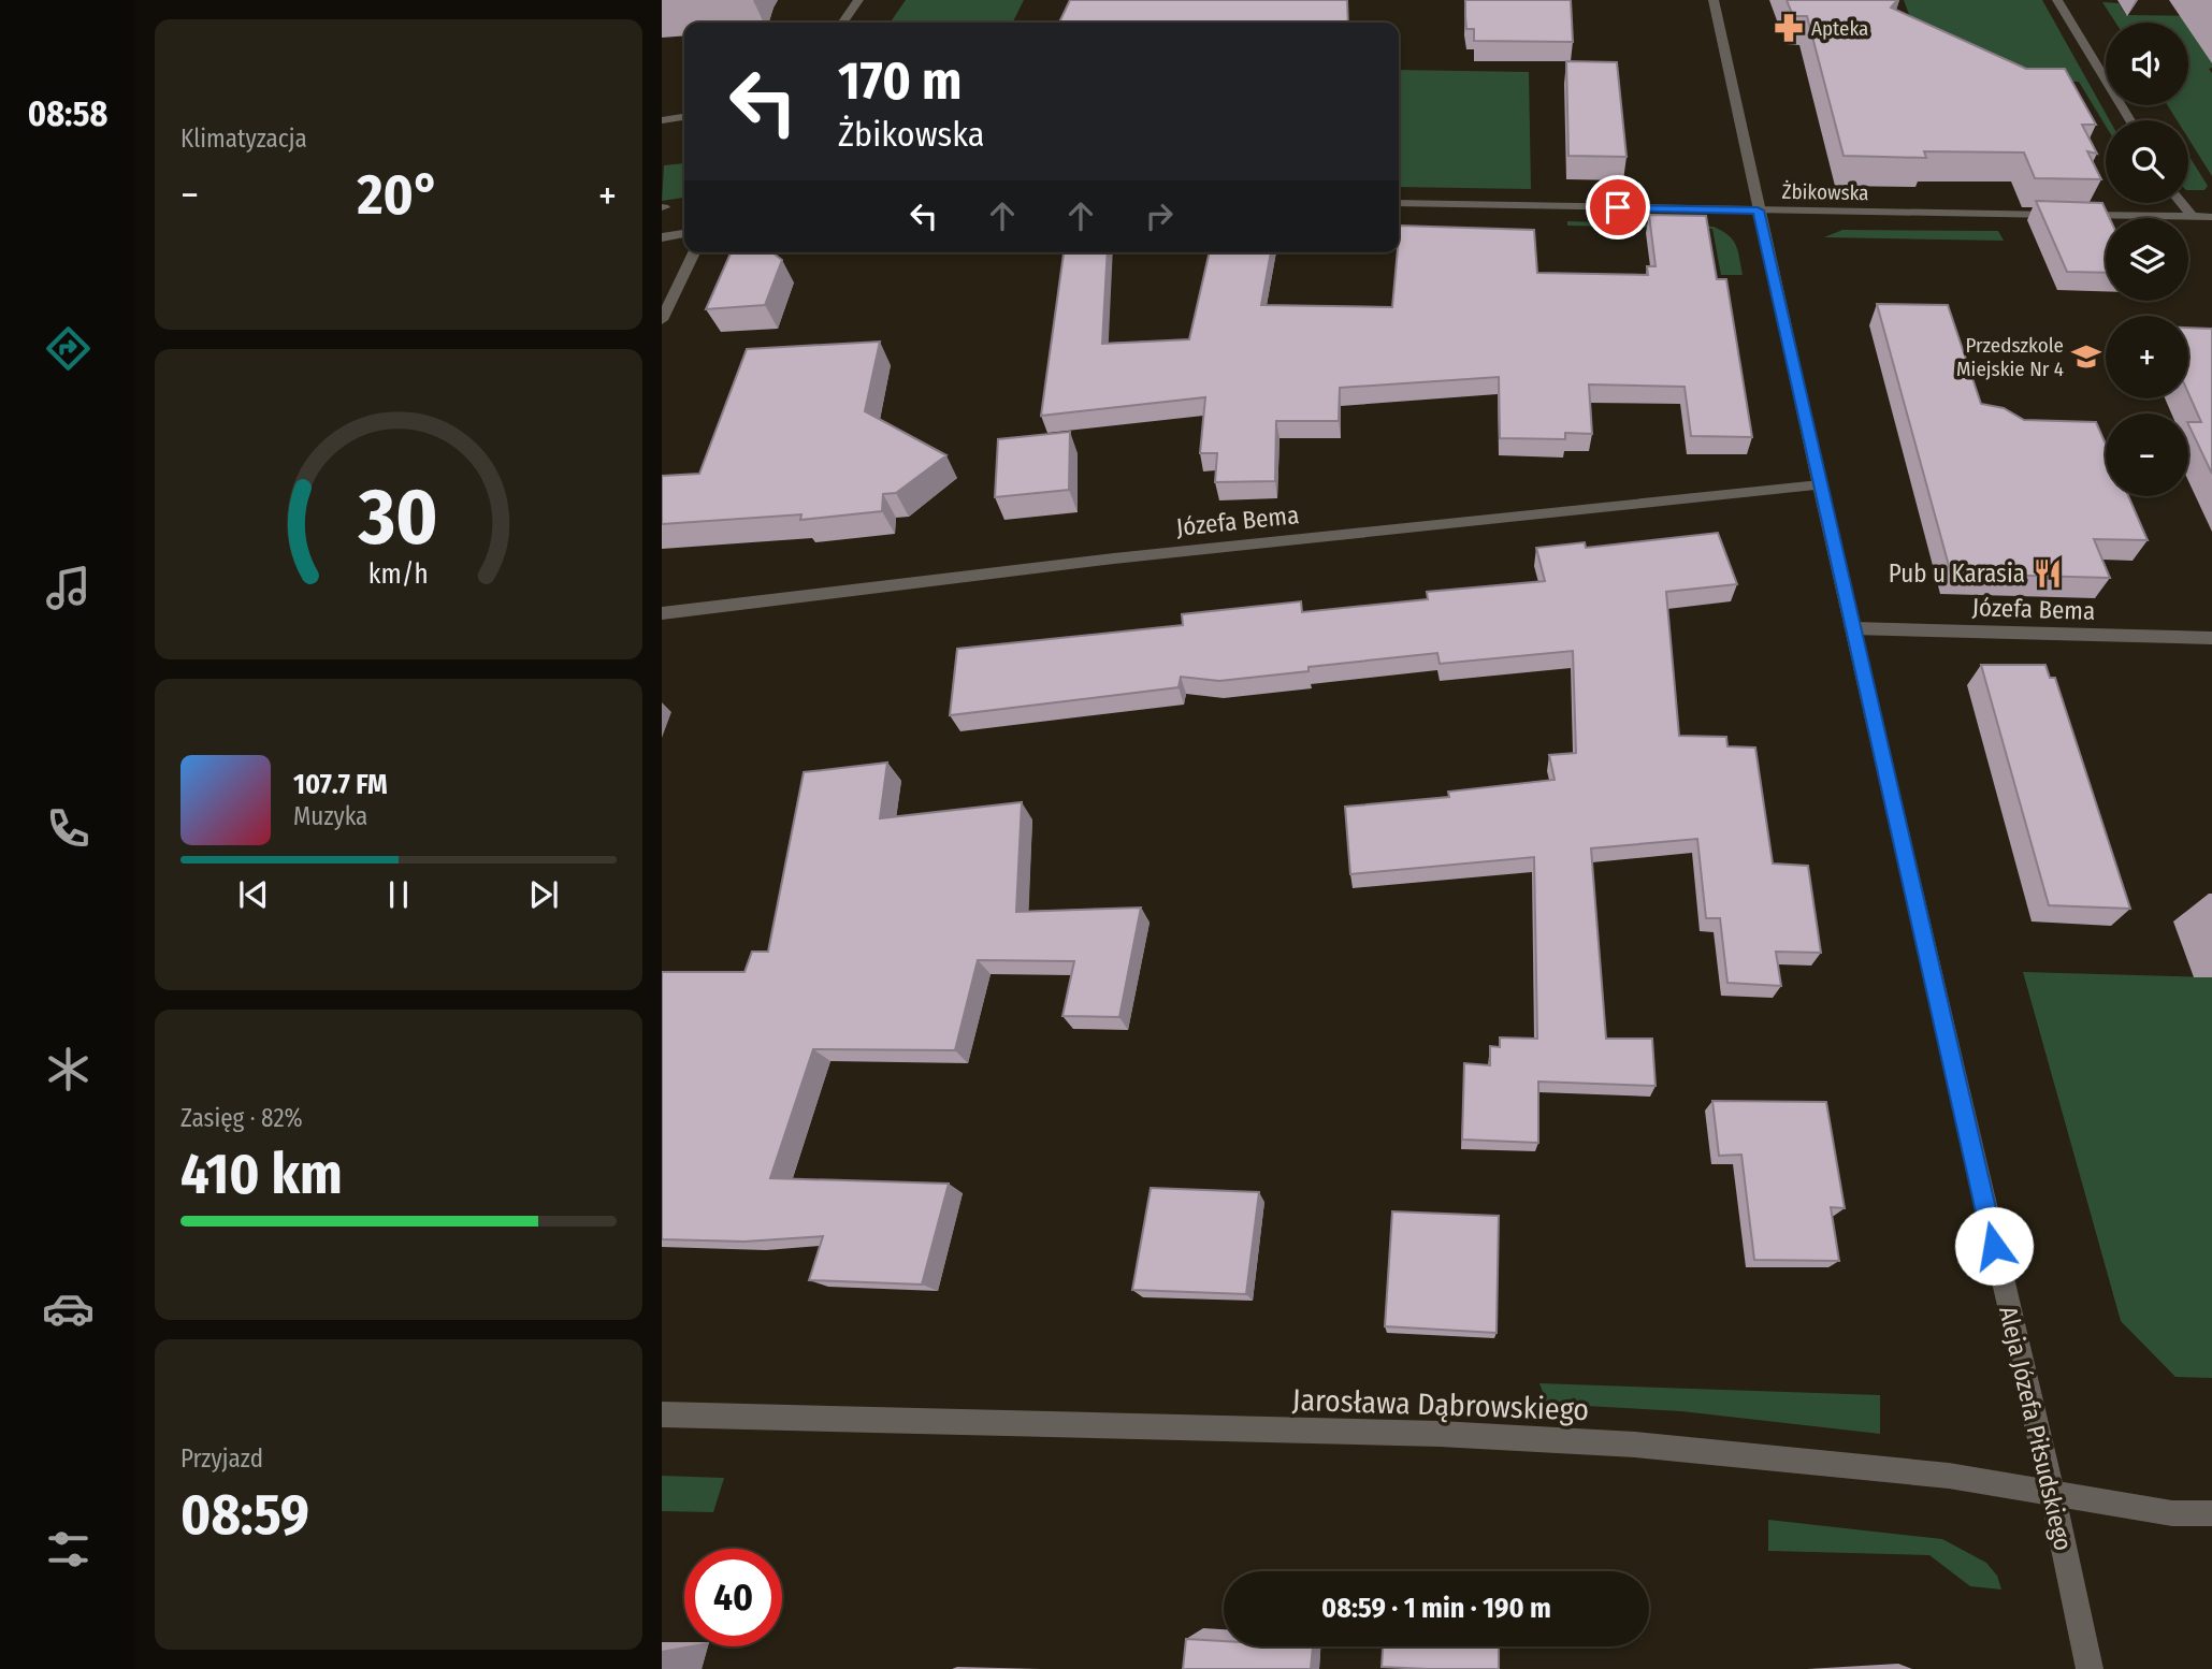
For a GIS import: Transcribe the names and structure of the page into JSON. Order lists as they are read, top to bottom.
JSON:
{
  "streets": {
    "street": [
      "Żbikowska",
      "Józefa Bema",
      "Jarosława Dąbrowskiego",
      "Aleja Józefa Piłsudskiego"
    ]
  },
  "crossings": [
    ["Żbikowska", "Aleja Józefa Piłsudskiego"],
    ["Józefa Bema", "Aleja Józefa Piłsudskiego"],
    ["Jarosława Dąbrowskiego", "Aleja Józefa Piłsudskiego"]
  ],
  "places": {
    "pharmacy": ["Apteka"],
    "school or university": ["Przedszkole Miejskie Nr 4"],
    "restaurant": ["Pub u Karasia"]
  },
  "page": {
    "tabs": "08:58",
    "tile": [
      "Klimatyzacja",
      ["Zasięg · 82%", "410 km"],
      ["Przyjazd", "08:59"]
    ],
    "map_buttons": ["+", "−"],
    "turn": ["170 m", "Żbikowska"],
    "heat": ["−", "20°", "+"],
    "song": ["107.7 FM", "Muzyka"],
    "limit": "40",
    "trip": "08:59 · 1 min · 190 m",
    "gauge": ["30", "km/h"]
  }
}
